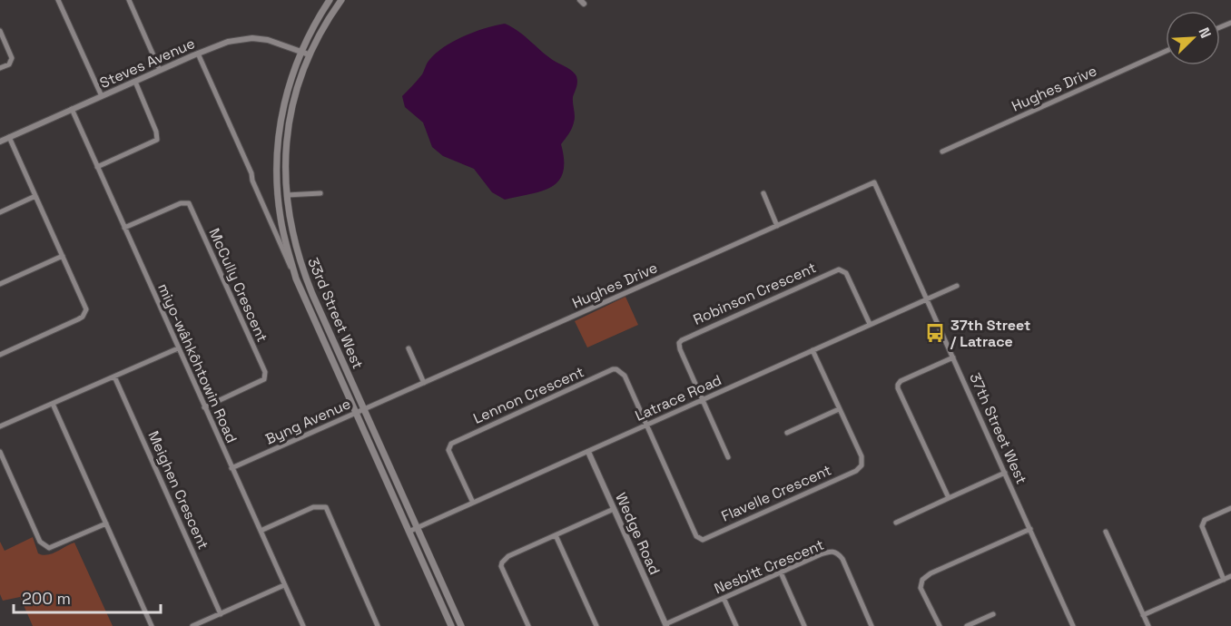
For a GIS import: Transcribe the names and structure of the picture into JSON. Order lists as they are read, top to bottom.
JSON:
{
  "streets": {
    "main road": ["33rd Street West"],
    "street": [
      "Steves Avenue",
      "Hughes Drive",
      "McCully Crescent",
      "Robinson Crescent",
      "miyo-wâhkôhtowin Road",
      "Lennon Crescent",
      "Latrace Road",
      "Byng Avenue",
      "37th Street West",
      "Meighen Crescent",
      "Flavelle Crescent",
      "Wedge Road",
      "Nesbitt Crescent"
    ]
  },
  "crossings": [
    ["Steves Avenue", "33rd Street West"],
    ["Steves Avenue", "miyo-wâhkôhtowin Road"],
    ["Hughes Drive", "33rd Street West"],
    ["Hughes Drive", "Byng Avenue"],
    ["Hughes Drive", "37th Street West"],
    ["McCully Crescent", "miyo-wâhkôhtowin Road"],
    ["Robinson Crescent", "Latrace Road"],
    ["33rd Street West", "Latrace Road"],
    ["33rd Street West", "Byng Avenue"],
    ["miyo-wâhkôhtowin Road", "Byng Avenue"],
    ["Lennon Crescent", "Latrace Road"],
    ["Lennon Crescent", "Flavelle Crescent"],
    ["Latrace Road", "37th Street West"],
    ["Latrace Road", "Flavelle Crescent"],
    ["Latrace Road", "Wedge Road"],
    ["Wedge Road", "Nesbitt Crescent"]
  ],
  "places": {
    "bus stop": ["37th Street / Latrace"]
  },
  "scale_bar": "200 m",
  "north": "top right"
}
